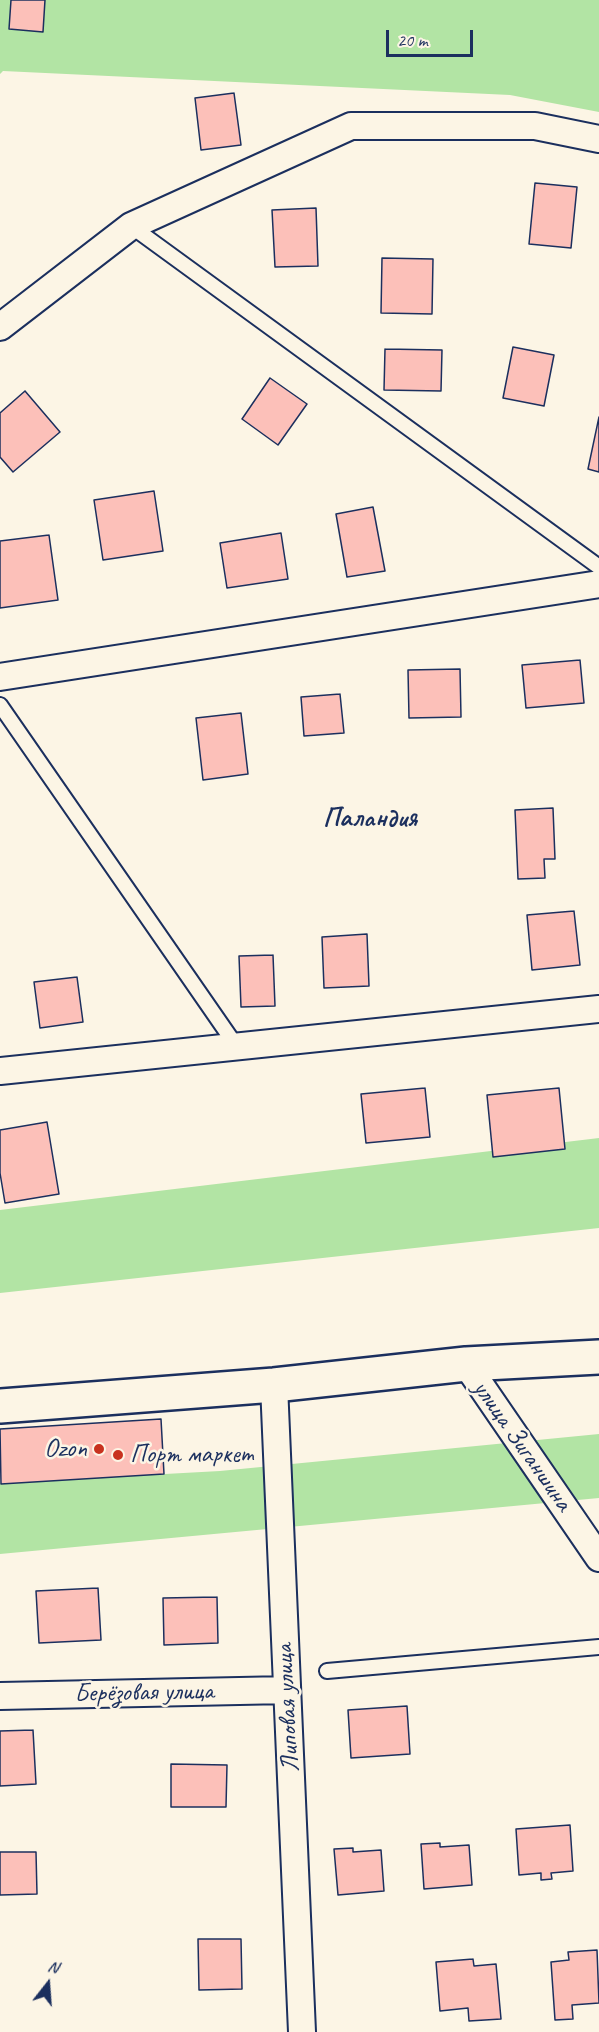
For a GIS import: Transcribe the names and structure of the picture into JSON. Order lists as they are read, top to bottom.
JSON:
{
  "streets": {
    "street": ["улица Зиганшина", "Берёзовая улица", "Липовая улица"]
  },
  "crossings": [
    ["Берёзовая улица", "Липовая улица"]
  ],
  "districts": ["Паландия"],
  "places": ["Ozon", "Порт маркет"],
  "scale_bar": "20 m",
  "north": "top"
}
